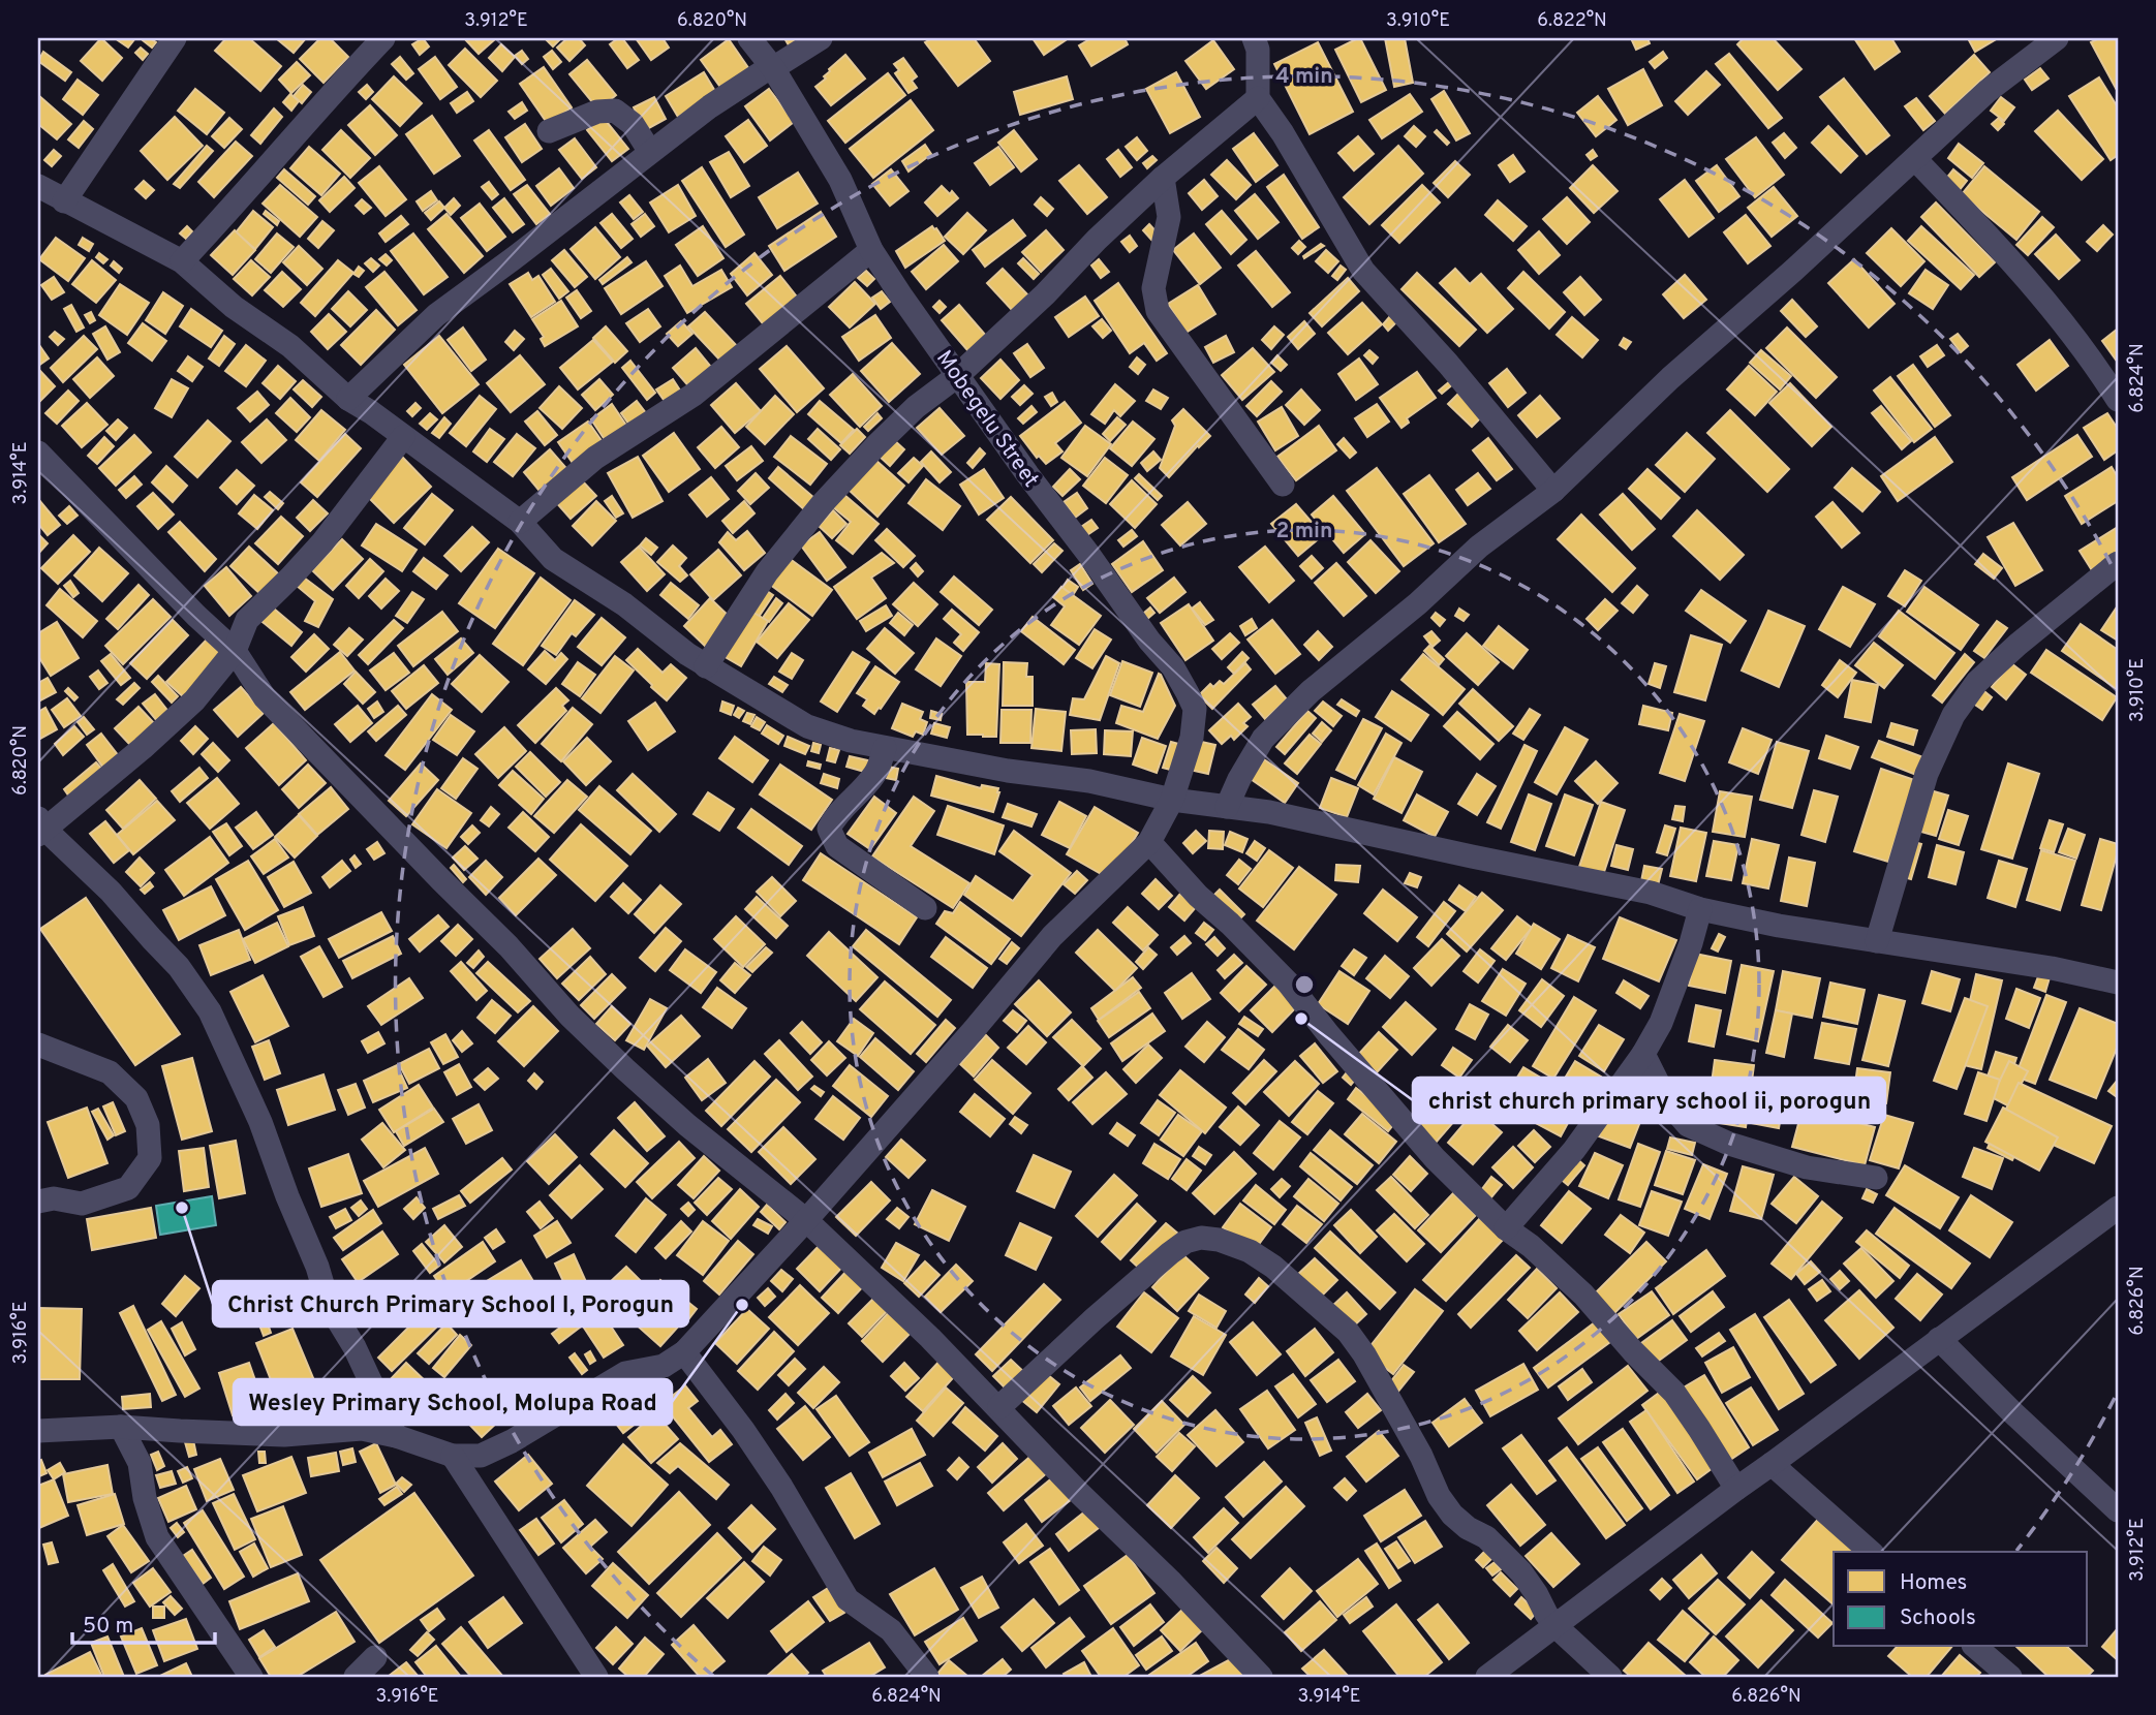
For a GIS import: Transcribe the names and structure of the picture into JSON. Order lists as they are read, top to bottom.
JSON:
{
  "streets": {
    "street": ["Mobegelu Street"]
  },
  "places": ["christ church primary school ii, porogun", "Christ Church Primary School I, Porogun", "Wesley Primary School, Molupa Road"],
  "legend": ["Homes", "Schools"],
  "scale_bar": "50 m",
  "coordinates": [
    "3.912°E",
    "6.820°N",
    "3.910°E",
    "6.822°N",
    "6.824°N",
    "3.914°E",
    "6.826°N",
    "3.916°E"
  ],
  "rings": ["4 min", "2 min"]
}
